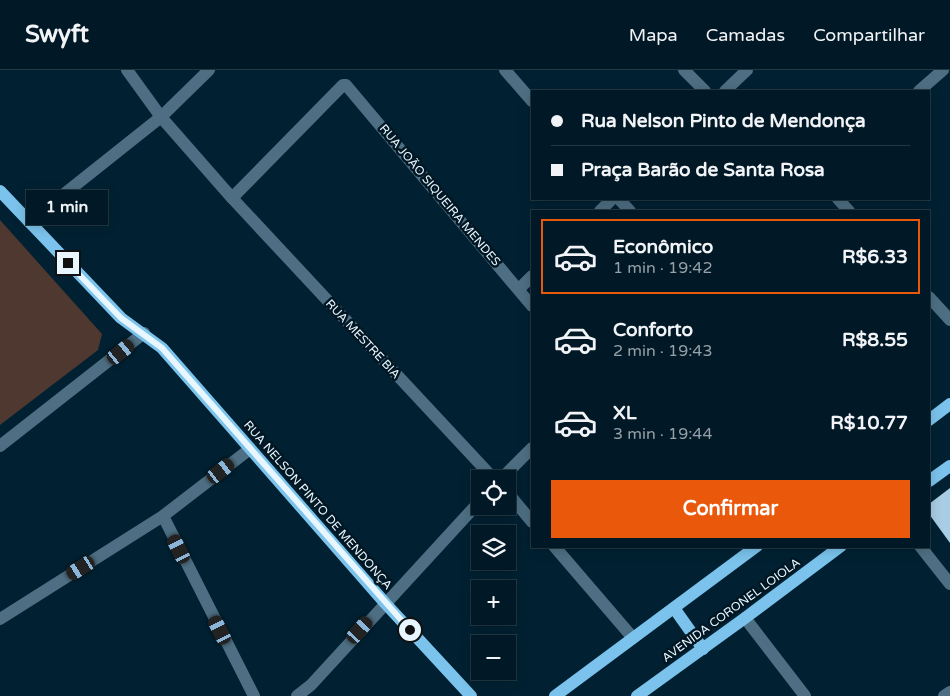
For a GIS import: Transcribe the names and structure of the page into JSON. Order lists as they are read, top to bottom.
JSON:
{
  "streets": {
    "main road": ["RUA NELSON PINTO DE MENDONÇA", "AVENIDA CORONEL LOIOLA"],
    "street": ["RUA JOÃO SIQUEIRA MENDES", "RUA MESTRE BIA"]
  },
  "crossings": [
    ["RUA JOÃO SIQUEIRA MENDES", "RUA MESTRE BIA"]
  ],
  "page": {
    "header": "Swyft",
    "nav": ["Mapa", "Camadas", "Compartilhar"],
    "banner": ["Rua Nelson Pinto de Mendonça", "Praça Barão de Santa Rosa"],
    "bubble": "1 min",
    "list": [
      {
        "name": "Econômico",
        "note": "1 min · 19:42",
        "value": "R$6.33"
      },
      {
        "name": "Conforto",
        "note": "2 min · 19:43",
        "value": "R$8.55"
      },
      {
        "name": "XL",
        "note": "3 min · 19:44",
        "value": "R$10.77"
      }
    ],
    "map_buttons": ["+", "−"],
    "buttons": "Confirmar"
  }
}
